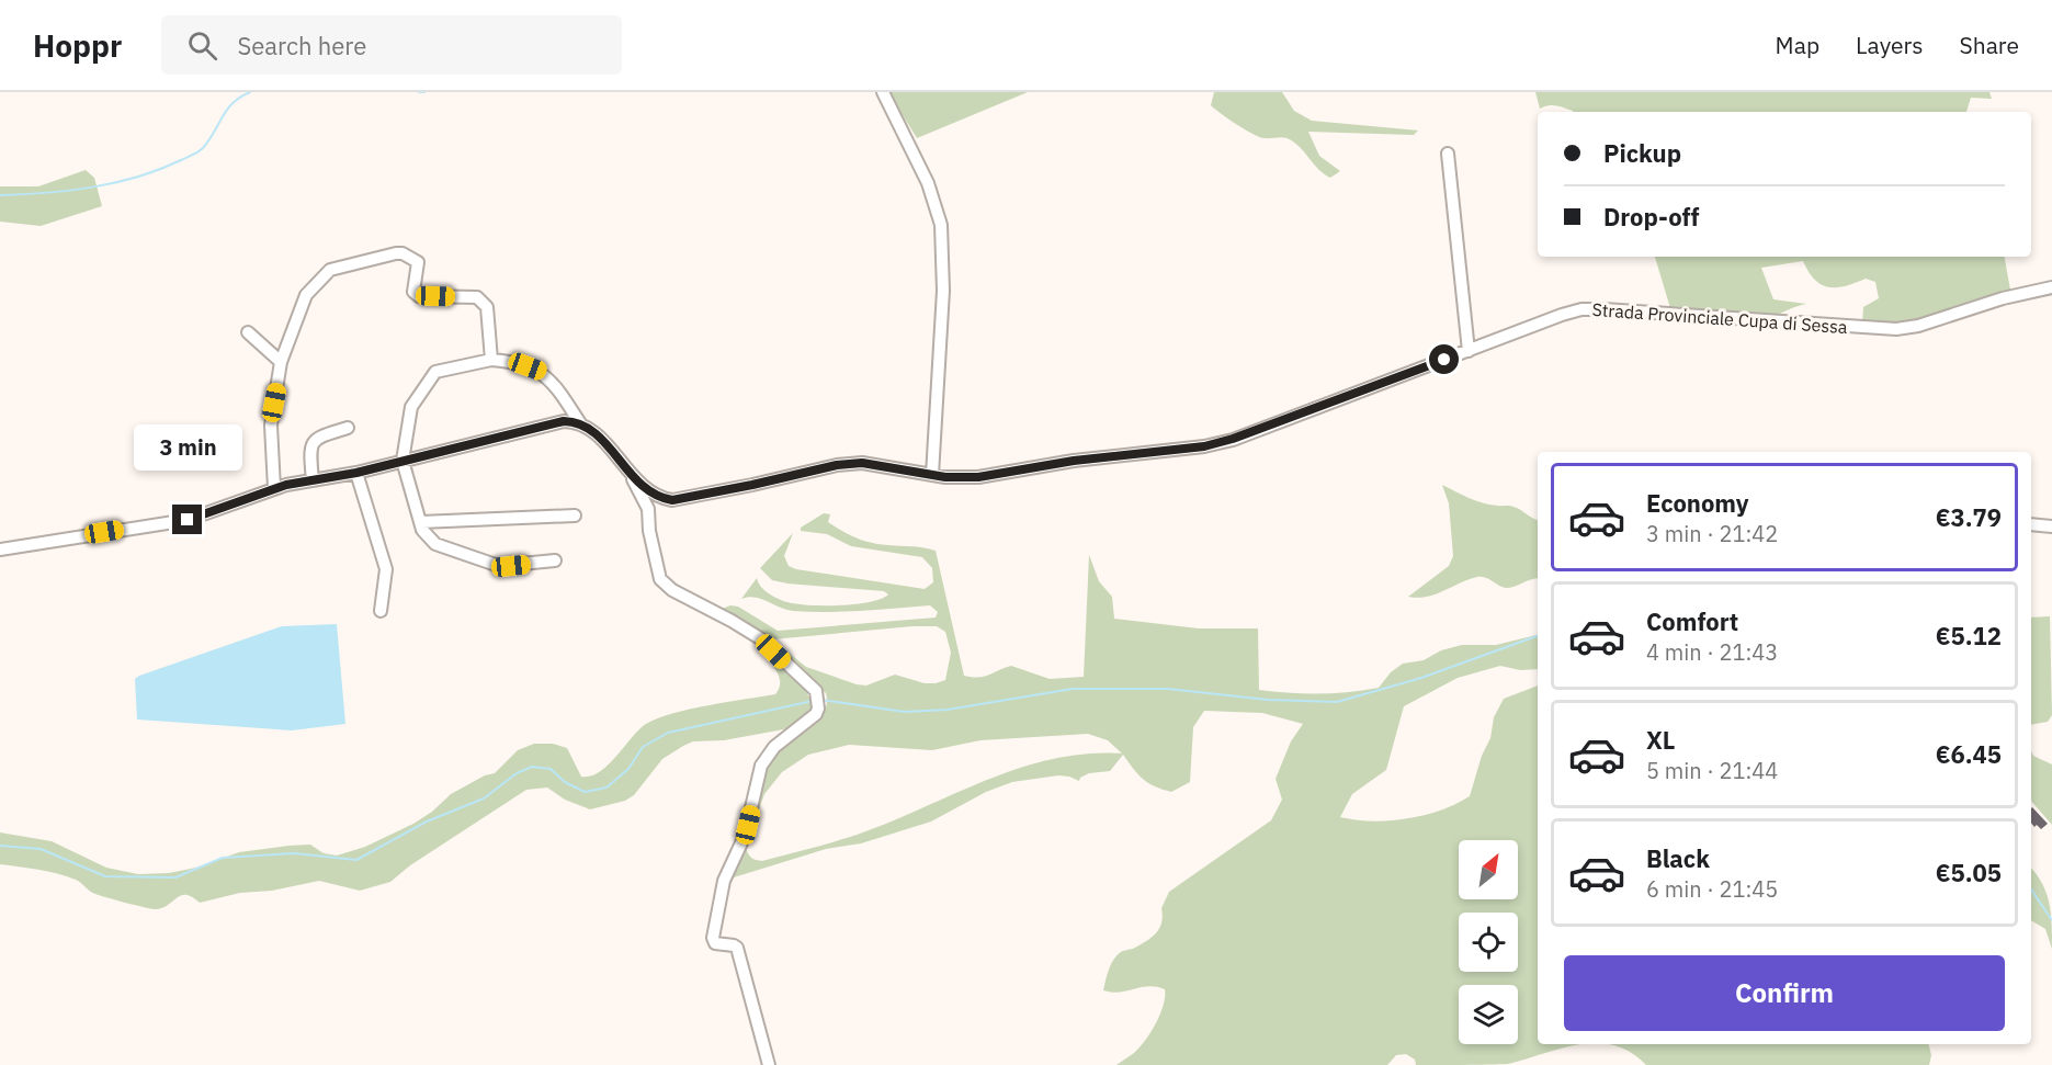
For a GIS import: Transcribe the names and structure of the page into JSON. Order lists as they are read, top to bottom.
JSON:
{
  "streets": {
    "street": ["Strada Provinciale Cupa di Sessa"]
  },
  "north": "top right",
  "page": {
    "header": "Hoppr",
    "search": "Search here",
    "nav": ["Map", "Layers", "Share"],
    "banner": ["Pickup", "Drop-off"],
    "bubble": "3 min",
    "list": [
      {
        "name": "Economy",
        "note": "3 min · 21:42",
        "value": "€3.79"
      },
      {
        "name": "Comfort",
        "note": "4 min · 21:43",
        "value": "€5.12"
      },
      {
        "name": "XL",
        "note": "5 min · 21:44",
        "value": "€6.45"
      },
      {
        "name": "Black",
        "note": "6 min · 21:45",
        "value": "€5.05"
      }
    ],
    "buttons": "Confirm"
  }
}
